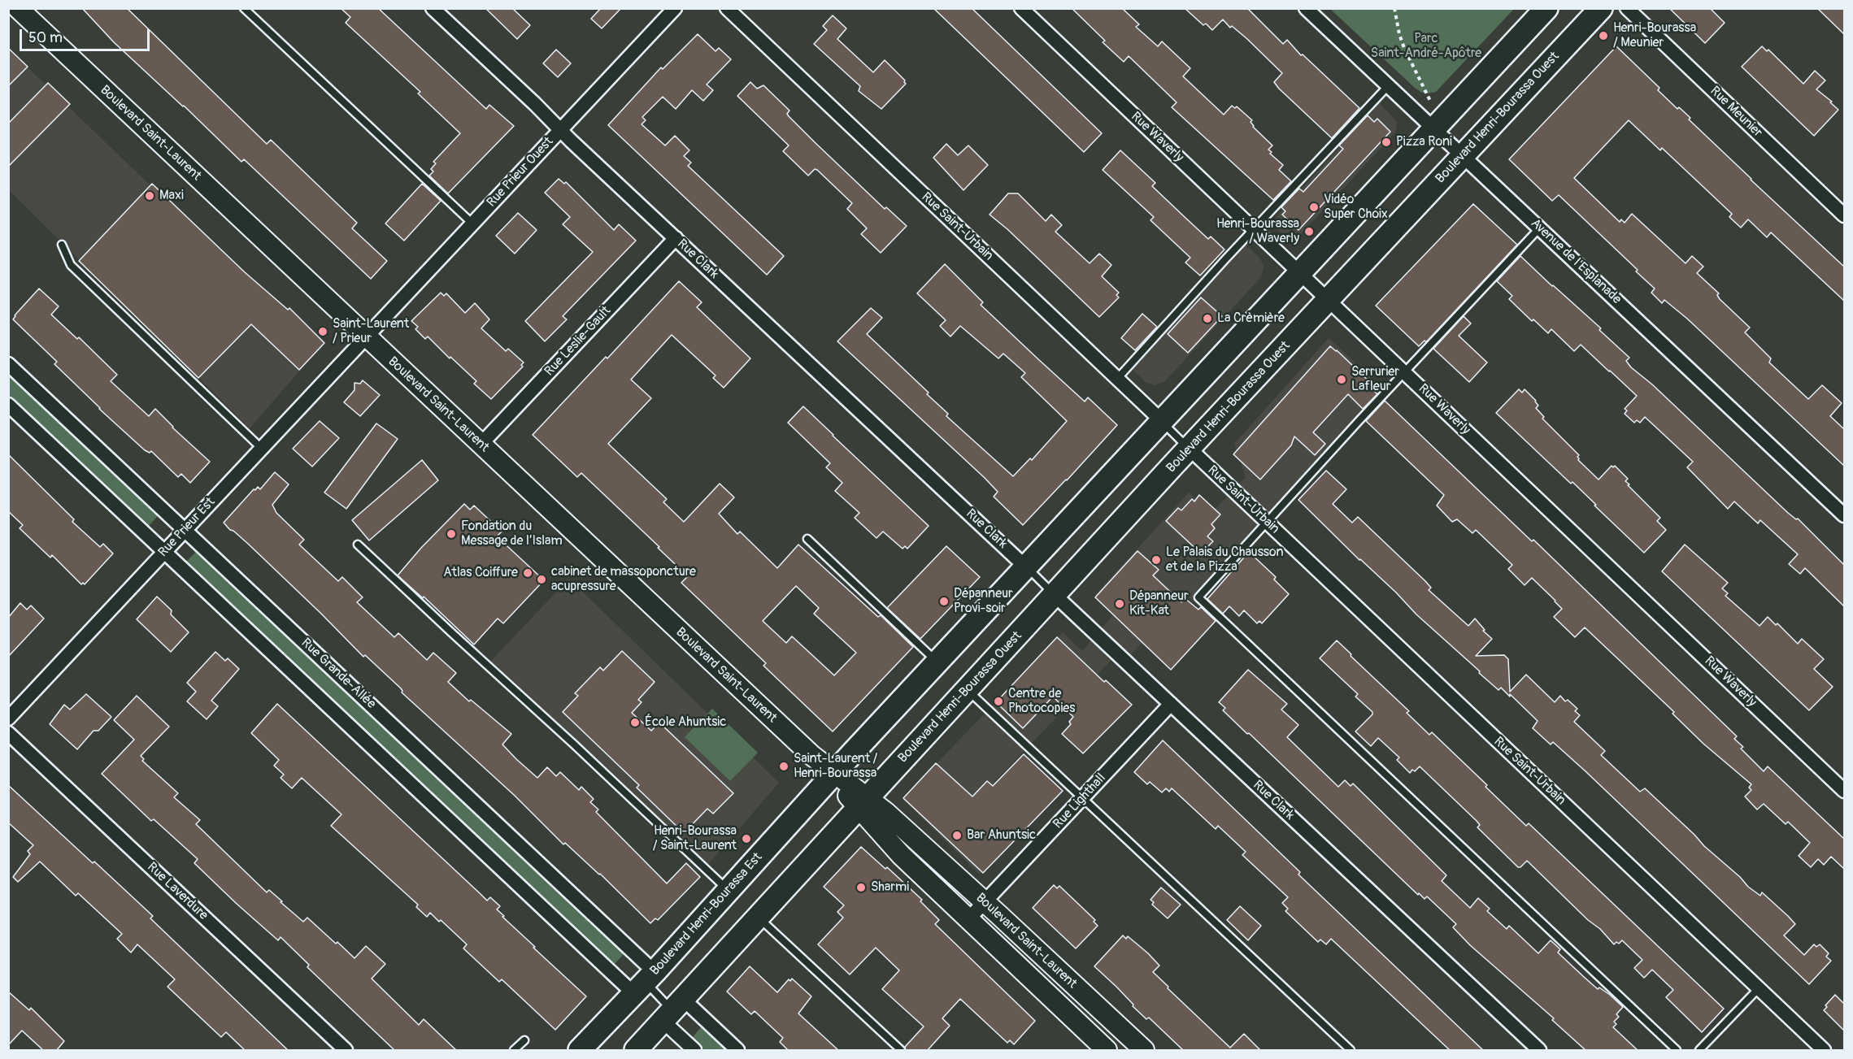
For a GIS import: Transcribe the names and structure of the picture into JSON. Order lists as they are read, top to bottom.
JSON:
{
  "streets": {
    "main road": ["Boulevard Henri-Bourassa Ouest", "Boulevard Saint-Laurent", "Boulevard Henri-Bourassa Est"],
    "street": [
      "Rue Meunier",
      "Rue Waverly",
      "Rue Prieur Ouest",
      "Rue Saint-Urbain",
      "Rue Clark",
      "Avenue de l'Esplanade",
      "Rue Leslie-Gault",
      "Rue Prieur Est",
      "Rue Grande-Allée",
      "Rue Lighthall",
      "Rue Laverdure"
    ]
  },
  "crossings": [
    ["Boulevard Henri-Bourassa Ouest", "Boulevard Saint-Laurent"],
    ["Boulevard Henri-Bourassa Ouest", "Rue Waverly"],
    ["Boulevard Henri-Bourassa Ouest", "Rue Saint-Urbain"],
    ["Boulevard Henri-Bourassa Ouest", "Rue Clark"],
    ["Boulevard Henri-Bourassa Ouest", "Avenue de l'Esplanade"],
    ["Boulevard Saint-Laurent", "Rue Prieur Ouest"],
    ["Boulevard Saint-Laurent", "Rue Leslie-Gault"],
    ["Boulevard Saint-Laurent", "Rue Prieur Est"],
    ["Boulevard Saint-Laurent", "Rue Lighthall"],
    ["Boulevard Saint-Laurent", "Boulevard Henri-Bourassa Est"],
    ["Rue Prieur Ouest", "Rue Clark"],
    ["Rue Prieur Ouest", "Rue Prieur Est"],
    ["Rue Clark", "Rue Leslie-Gault"],
    ["Rue Clark", "Rue Lighthall"],
    ["Rue Prieur Est", "Rue Grande-Allée"],
    ["Rue Grande-Allée", "Boulevard Henri-Bourassa Est"]
  ],
  "parks": ["Parc Saint-André-Apôtre"],
  "places": [
    "Henri-Bourassa / Meunier",
    "Pizza Roni",
    "Maxi",
    "Vidéo Super Choix",
    "Henri-Bourassa / Waverly",
    "La Crèmière",
    "Saint-Laurent / Prieur",
    "Serrurier Lafleur",
    "Fondation du Message de l’Islam",
    "Le Palais du Chausson et de la Pizza",
    "Atlas Coiffure",
    "cabinet de massoponcture acupressure",
    "Dépanneur Provi-soir",
    "Dépanneur Kit-Kat",
    "Centre de Photocopies",
    "École Ahuntsic",
    "Saint-Laurent / Henri-Bourassa",
    "Bar Ahuntsic",
    "Henri-Bourassa / Saint-Laurent",
    "Sharmi"
  ],
  "scale_bar": "50 m"
}
